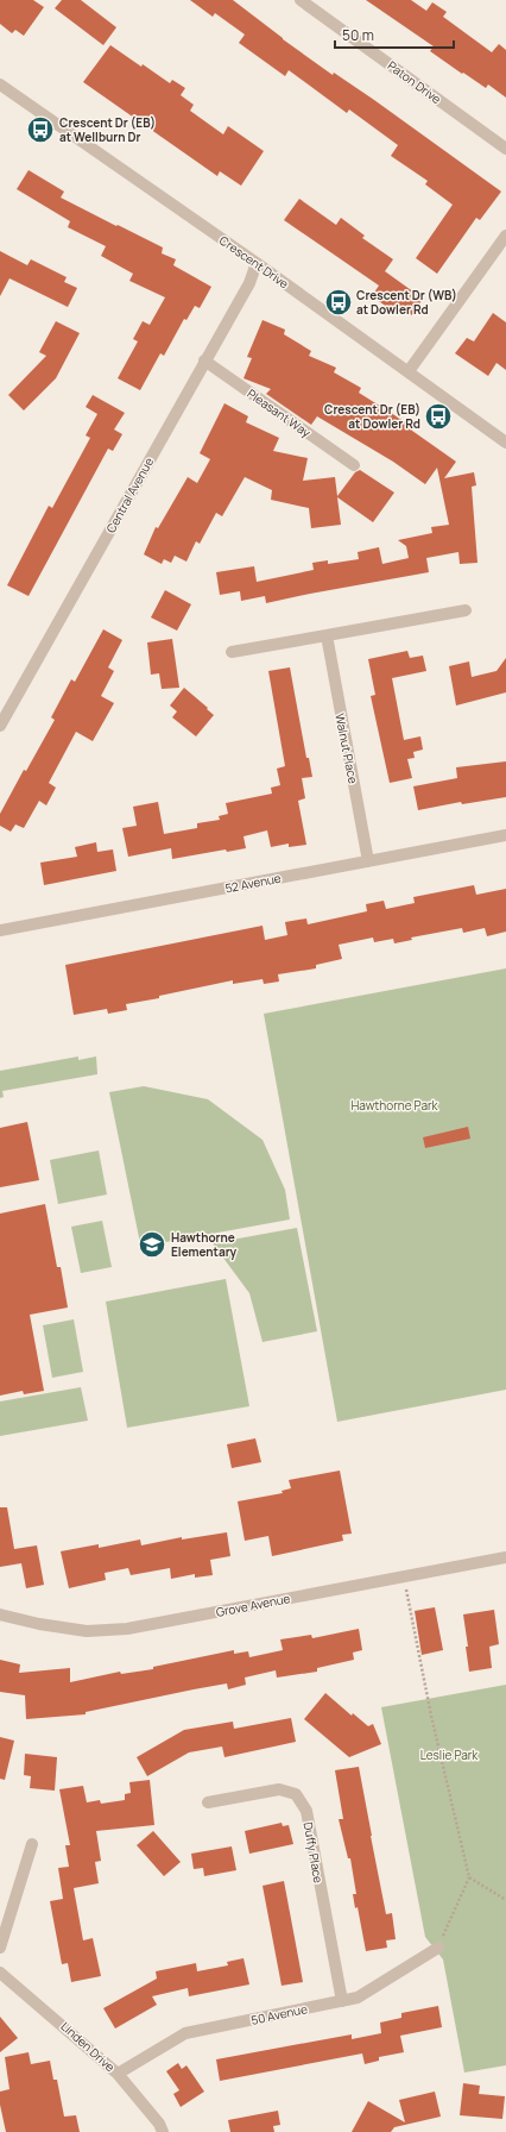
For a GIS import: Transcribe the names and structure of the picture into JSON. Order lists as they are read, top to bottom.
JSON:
{
  "streets": {
    "street": [
      "Paton Drive",
      "Crescent Drive",
      "Pleasant Way",
      "Central Avenue",
      "Walnut Place",
      "52 Avenue",
      "Grove Avenue",
      "Duffy Place",
      "50 Avenue",
      "Linden Drive"
    ]
  },
  "crossings": [
    ["Crescent Drive", "Central Avenue"],
    ["Pleasant Way", "Central Avenue"],
    ["Walnut Place", "52 Avenue"],
    ["Duffy Place", "50 Avenue"],
    ["50 Avenue", "Linden Drive"]
  ],
  "parks": ["Hawthorne Park", "Leslie Park"],
  "places": {
    "bus stop": ["Crescent Dr (EB) at Wellburn Dr", "Crescent Dr (WB) at Dowler Rd", "Crescent Dr (EB) at Dowler Rd"],
    "school or university": ["Hawthorne Elementary"]
  },
  "scale_bar": "50 m"
}
